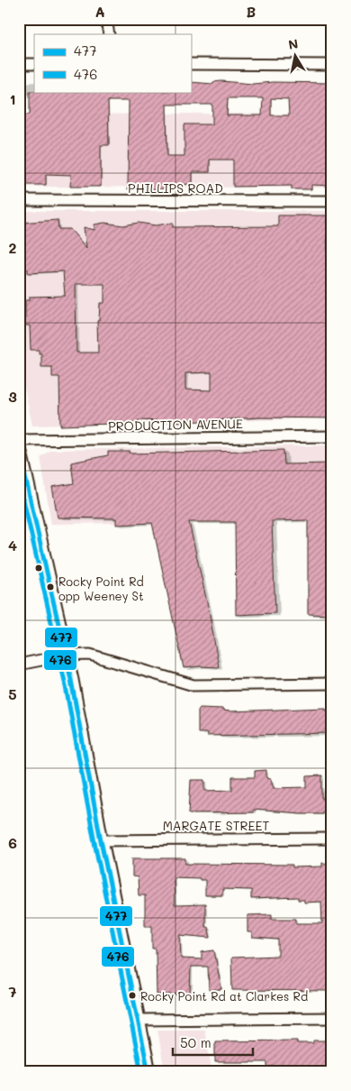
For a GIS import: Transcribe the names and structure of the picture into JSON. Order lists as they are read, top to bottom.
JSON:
{
  "streets": {
    "street": ["PHILLIPS ROAD", "PRODUCTION AVENUE", "MARGATE STREET"]
  },
  "places": ["Rocky Point Rd opp Weeney St", "Rocky Point Rd at Clarkes Rd"],
  "lines": ["transit line 477", "transit line 476"],
  "legend": ["477", "476"],
  "scale_bar": "50 m",
  "north": "top",
  "grid": {
    "columns": ["A", "B"],
    "rows": [
      "1",
      "2",
      "3",
      "4",
      "5",
      "6",
      "7"
    ]
  }
}
